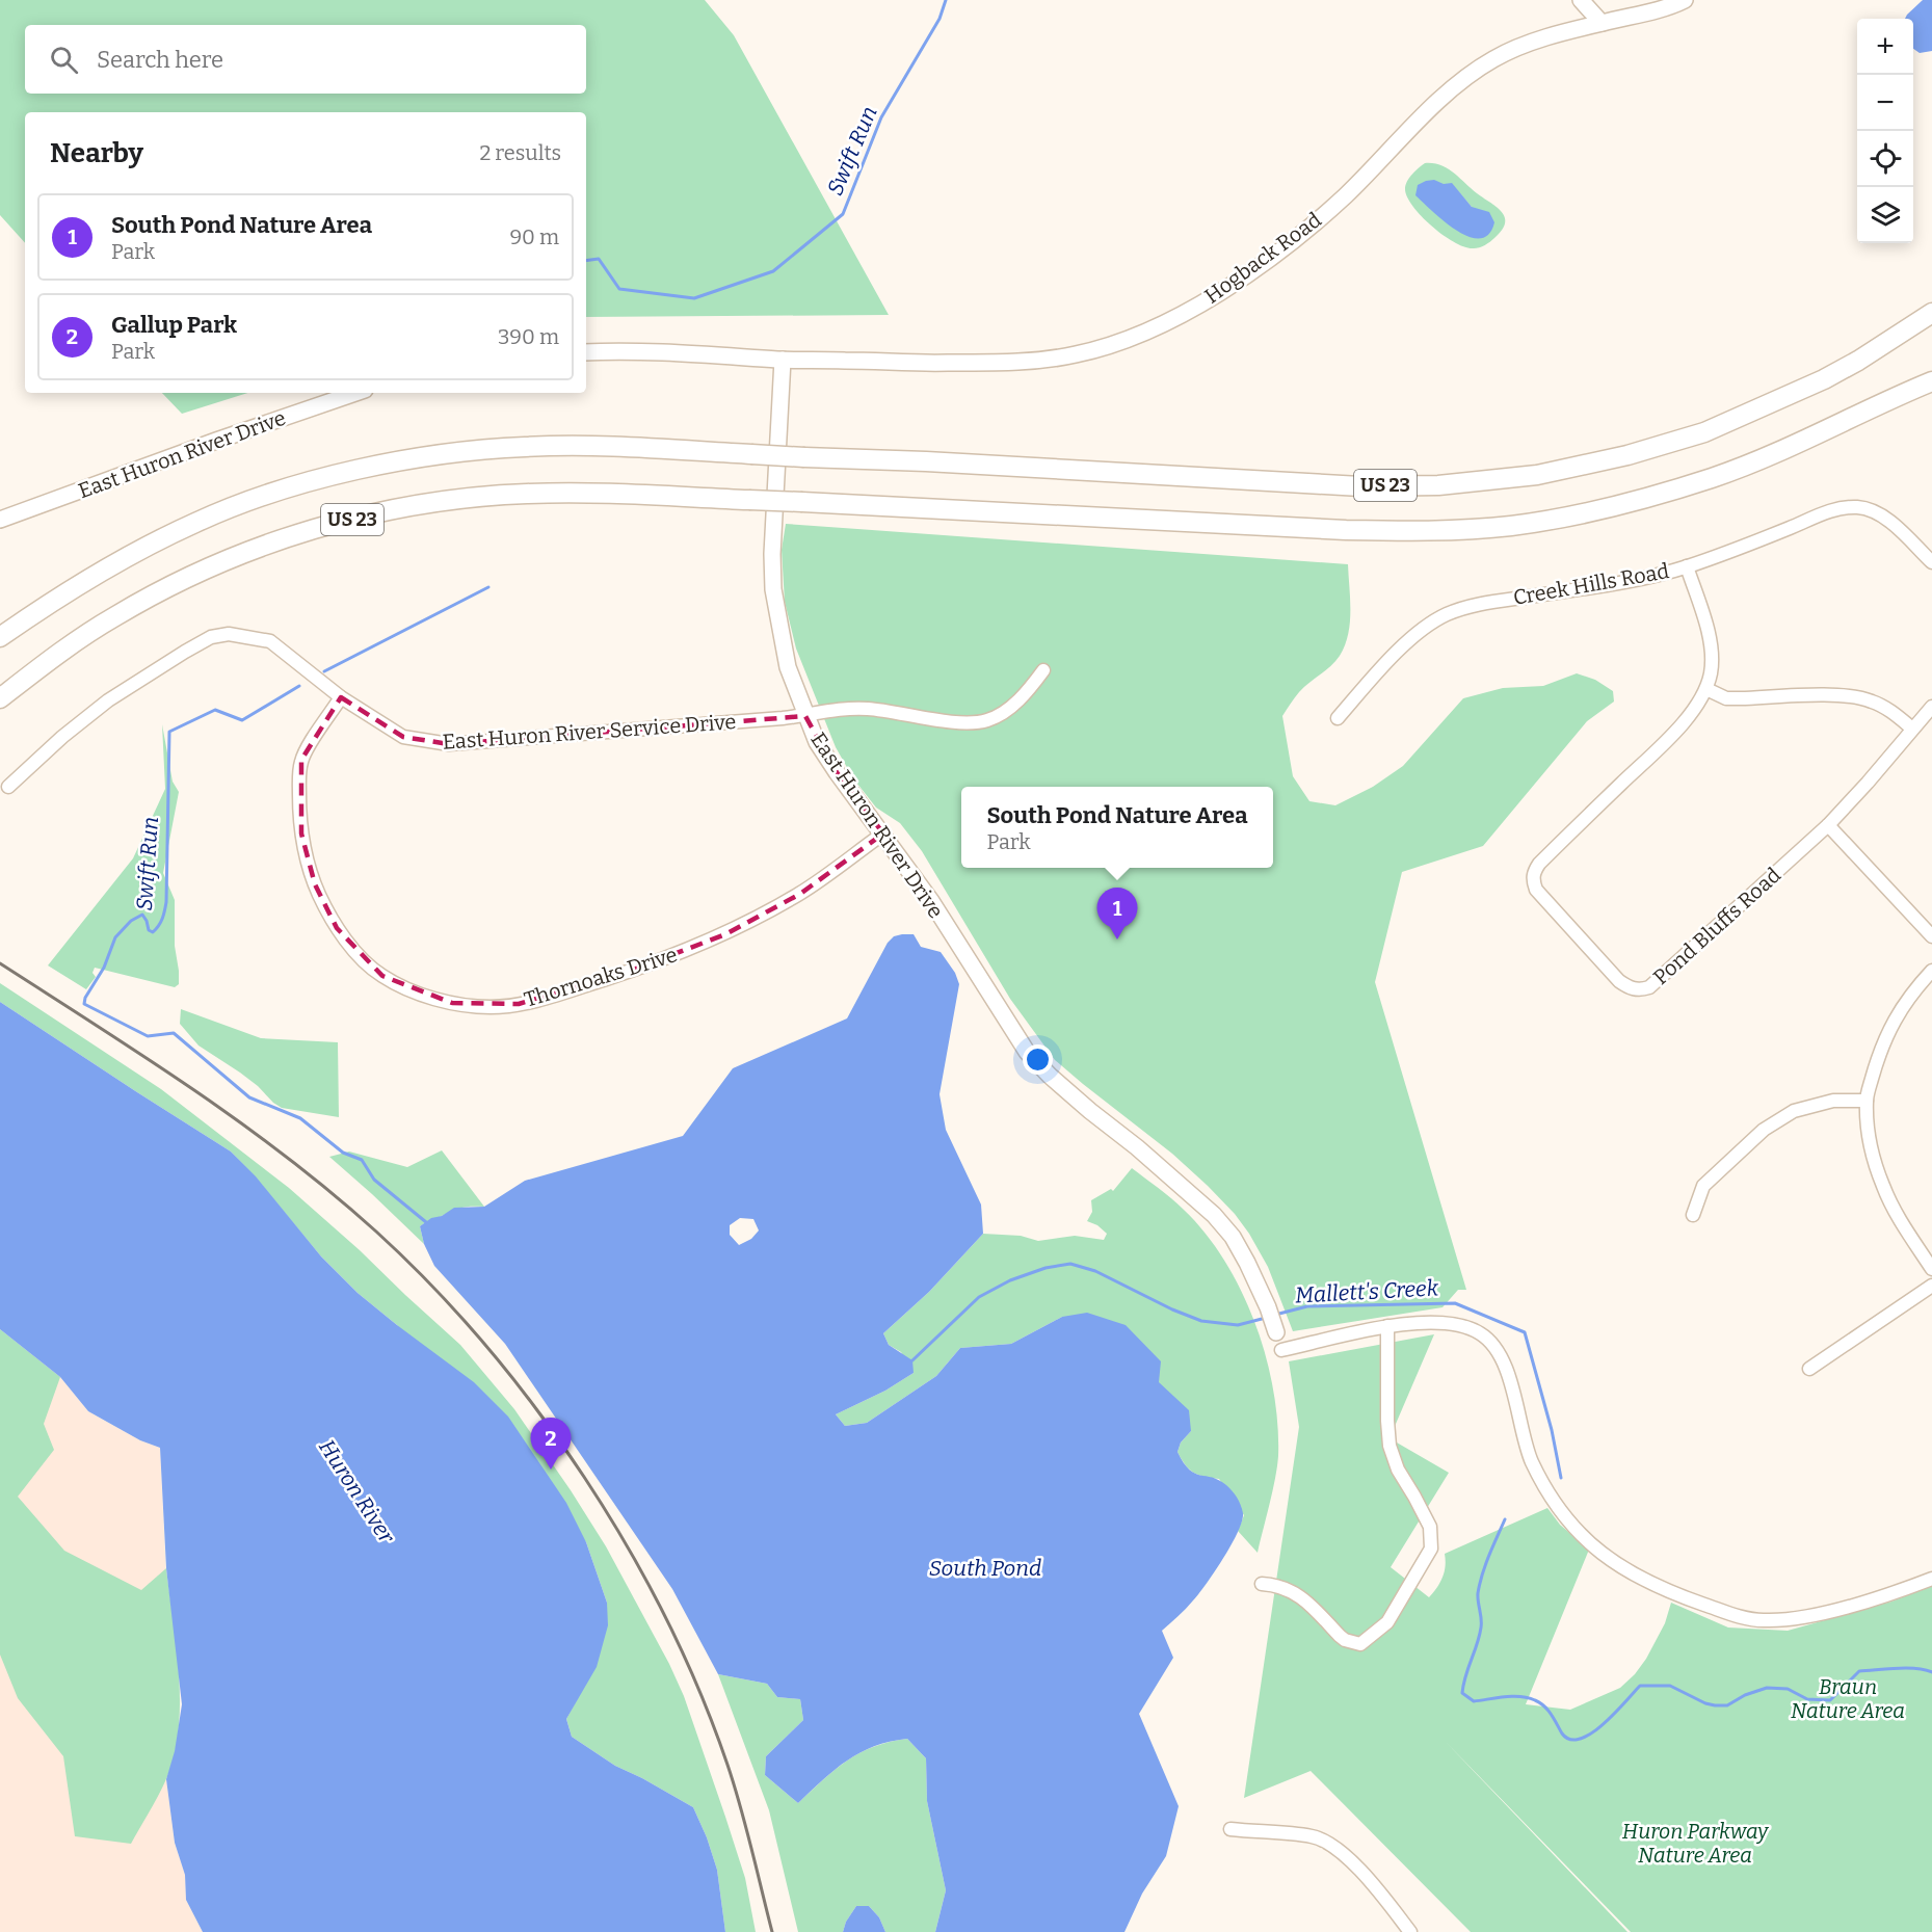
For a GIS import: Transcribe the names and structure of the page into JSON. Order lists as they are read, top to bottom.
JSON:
{
  "streets": {
    "highway": ["US 23"],
    "main road": ["Hogback Road", "East Huron River Drive"],
    "street": [
      "Creek Hills Road",
      "East Huron River Service Drive",
      "Pond Bluffs Road",
      "Thornoaks Drive"
    ]
  },
  "crossings": [
    ["Hogback Road", "East Huron River Drive"],
    ["East Huron River Drive", "East Huron River Service Drive"],
    ["East Huron River Drive", "Thornoaks Drive"],
    ["Creek Hills Road", "Pond Bluffs Road"],
    ["East Huron River Service Drive", "Thornoaks Drive"]
  ],
  "water": [
    "Swift Run",
    "Mallett's Creek",
    "Huron River",
    "South Pond"
  ],
  "parks": ["Braun Nature Area", "Huron Parkway Nature Area"],
  "page": {
    "map_buttons": ["+", "−"],
    "search": "Search here",
    "heading": ["Nearby", "2 results"],
    "list": [
      {
        "mark": "1",
        "name": "South Pond Nature Area",
        "note": "Park",
        "value": "90 m"
      },
      {
        "mark": "2",
        "name": "Gallup Park",
        "note": "Park",
        "value": "390 m"
      }
    ],
    "popup": ["South Pond Nature Area", "Park"],
    "pins": ["1", "2"]
  }
}
